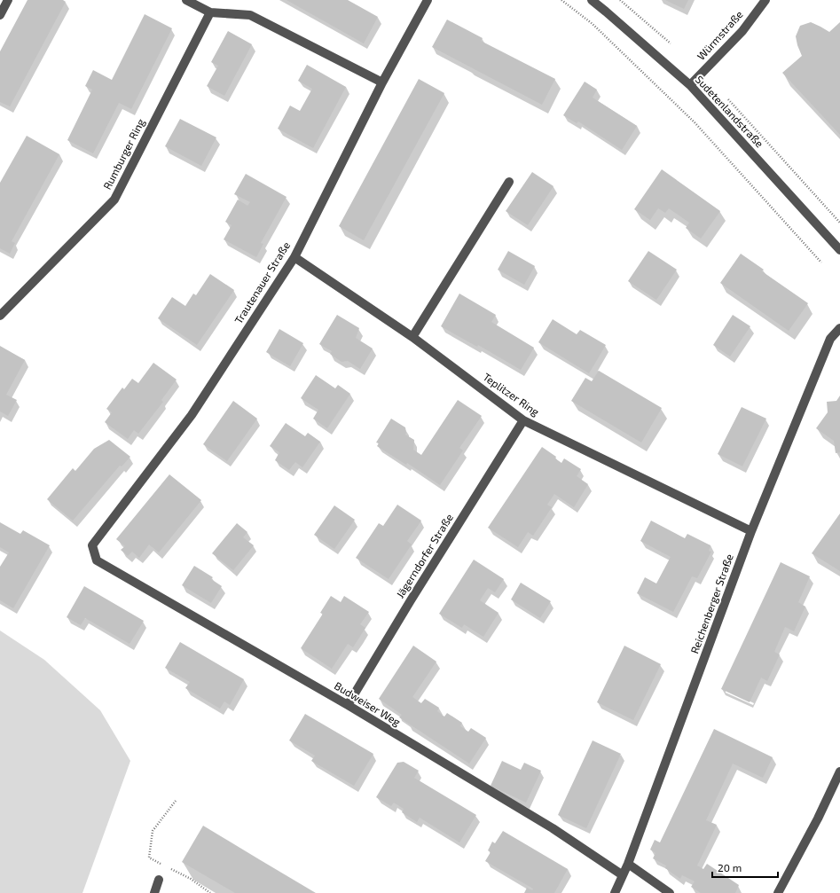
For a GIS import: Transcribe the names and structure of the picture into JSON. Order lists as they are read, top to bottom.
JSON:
{
  "streets": {
    "street": [
      "Würmstraße",
      "Sudetenlandstraße",
      "Rumburger Ring",
      "Trautenauer Straße",
      "Teplitzer Ring",
      "Jägerndorfer Straße",
      "Reichenberger Straße",
      "Budweiser Weg"
    ]
  },
  "crossings": [
    ["Würmstraße", "Sudetenlandstraße"],
    ["Trautenauer Straße", "Teplitzer Ring"],
    ["Trautenauer Straße", "Budweiser Weg"],
    ["Teplitzer Ring", "Jägerndorfer Straße"],
    ["Teplitzer Ring", "Reichenberger Straße"],
    ["Jägerndorfer Straße", "Budweiser Weg"],
    ["Reichenberger Straße", "Budweiser Weg"]
  ],
  "scale_bar": "20 m"
}
